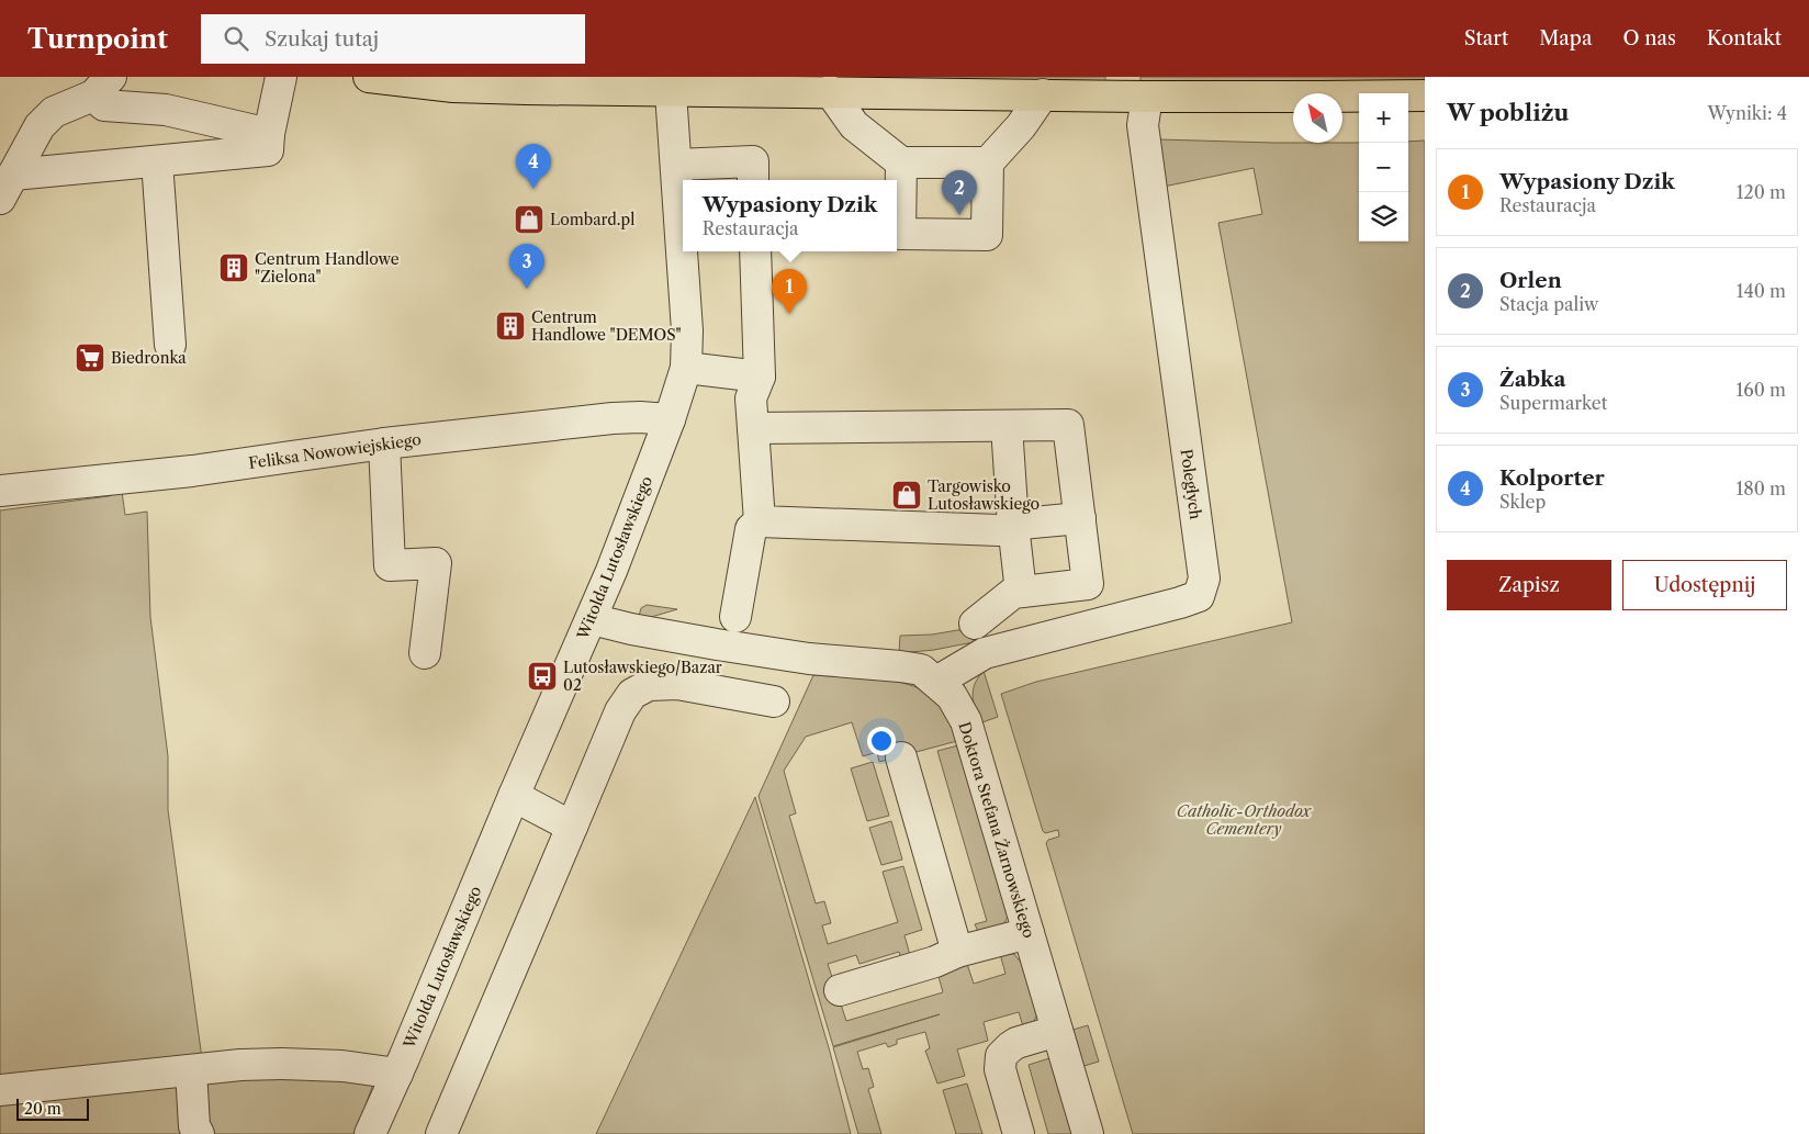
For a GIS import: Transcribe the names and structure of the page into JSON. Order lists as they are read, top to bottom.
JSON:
{
  "streets": {
    "street": [
      "Feliksa Nowowiejskiego",
      "Poległych",
      "Witolda Lutosławskiego",
      "Doktora Stefana Żarnowskiego"
    ]
  },
  "crossings": [
    ["Feliksa Nowowiejskiego", "Witolda Lutosławskiego"],
    ["Poległych", "Doktora Stefana Żarnowskiego"],
    ["Witolda Lutosławskiego", "Doktora Stefana Żarnowskiego"]
  ],
  "parks": ["Catholic-Orthodox Cementery"],
  "places": {
    "shop": ["Lombard.pl", "Targowisko Lutosławskiego"],
    "building": ["Centrum Handlowe \"Zielona\"", "Centrum Handlowe \"DEMOS\""],
    "supermarket": ["Biedronka"],
    "bus stop": ["Lutosławskiego/Bazar 02"]
  },
  "scale_bar": "20 m",
  "north": "top left",
  "page": {
    "header": "Turnpoint",
    "search": "Szukaj tutaj",
    "nav": [
      "Start",
      "Mapa",
      "O nas",
      "Kontakt"
    ],
    "heading": ["W pobliżu", "Wyniki: 4"],
    "map_buttons": ["+", "−"],
    "pins": [
      "4",
      "2",
      "3",
      "1"
    ],
    "list": [
      {
        "mark": "1",
        "name": "Wypasiony Dzik",
        "note": "Restauracja",
        "value": "120 m"
      },
      {
        "mark": "2",
        "name": "Orlen",
        "note": "Stacja paliw",
        "value": "140 m"
      },
      {
        "mark": "3",
        "name": "Żabka",
        "note": "Supermarket",
        "value": "160 m"
      },
      {
        "mark": "4",
        "name": "Kolporter",
        "note": "Sklep",
        "value": "180 m"
      }
    ],
    "popup": ["Wypasiony Dzik", "Restauracja"],
    "buttons": ["Zapisz", "Udostępnij"],
    "scale": "20 m"
  }
}
